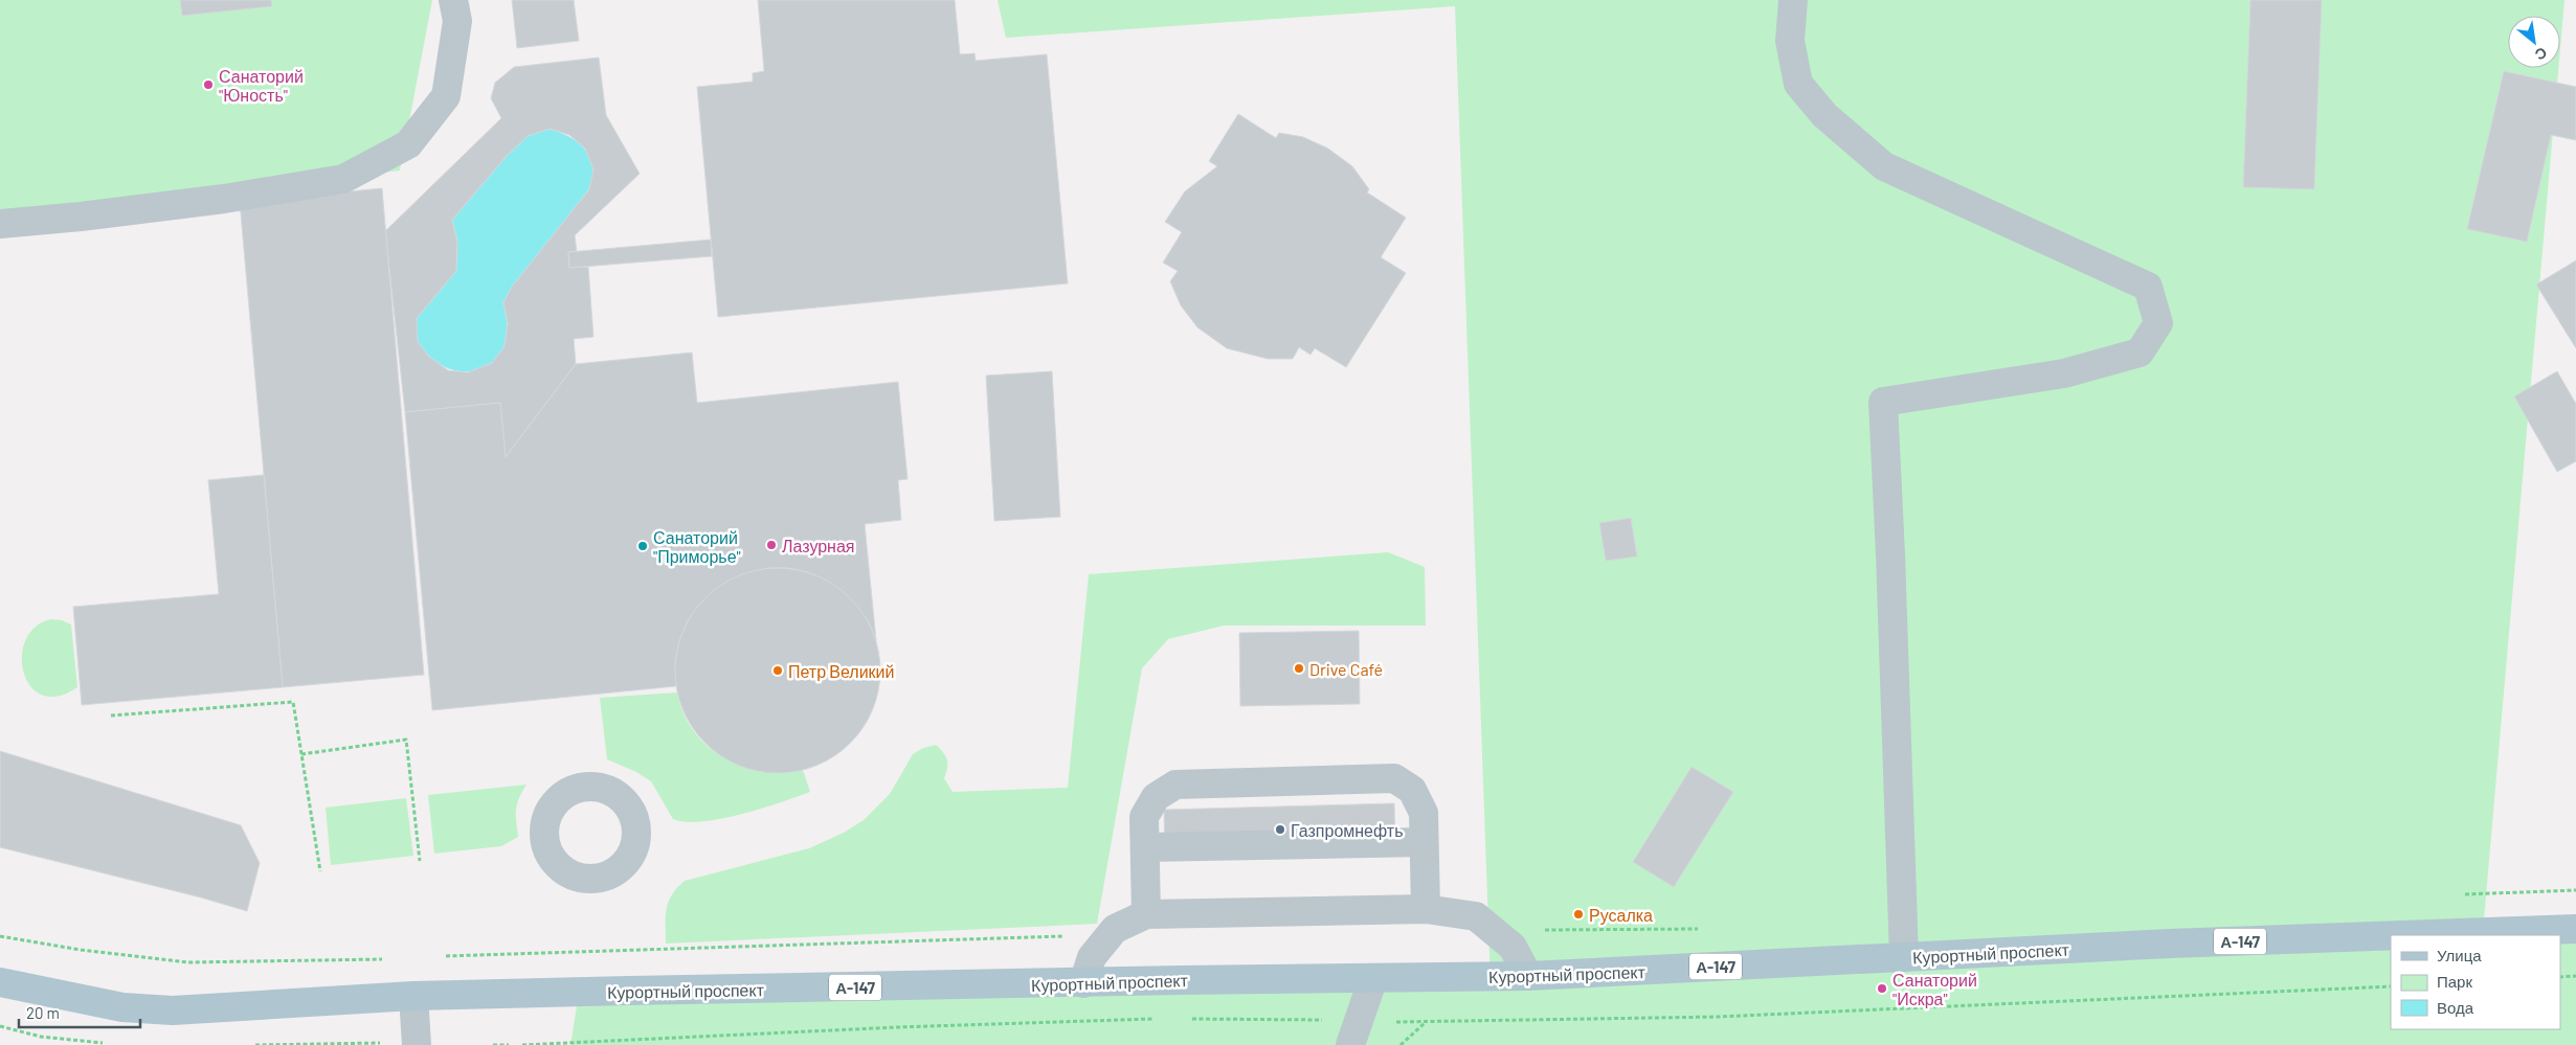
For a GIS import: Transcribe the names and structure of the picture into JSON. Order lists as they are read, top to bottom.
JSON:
{
  "streets": {
    "main road": ["А-147", "Курортный проспект"]
  },
  "places": [
    "Санаторий \"Юность\"",
    "Лазурная",
    "Санаторий \"Приморье\"",
    "Drive Café",
    "Петр Великий",
    "Газпромнефть",
    "Русалка",
    "Санаторий \"Искра\""
  ],
  "legend": ["Улица", "Парк", "Вода"],
  "scale_bar": "20 m",
  "north": "bottom right"
}
